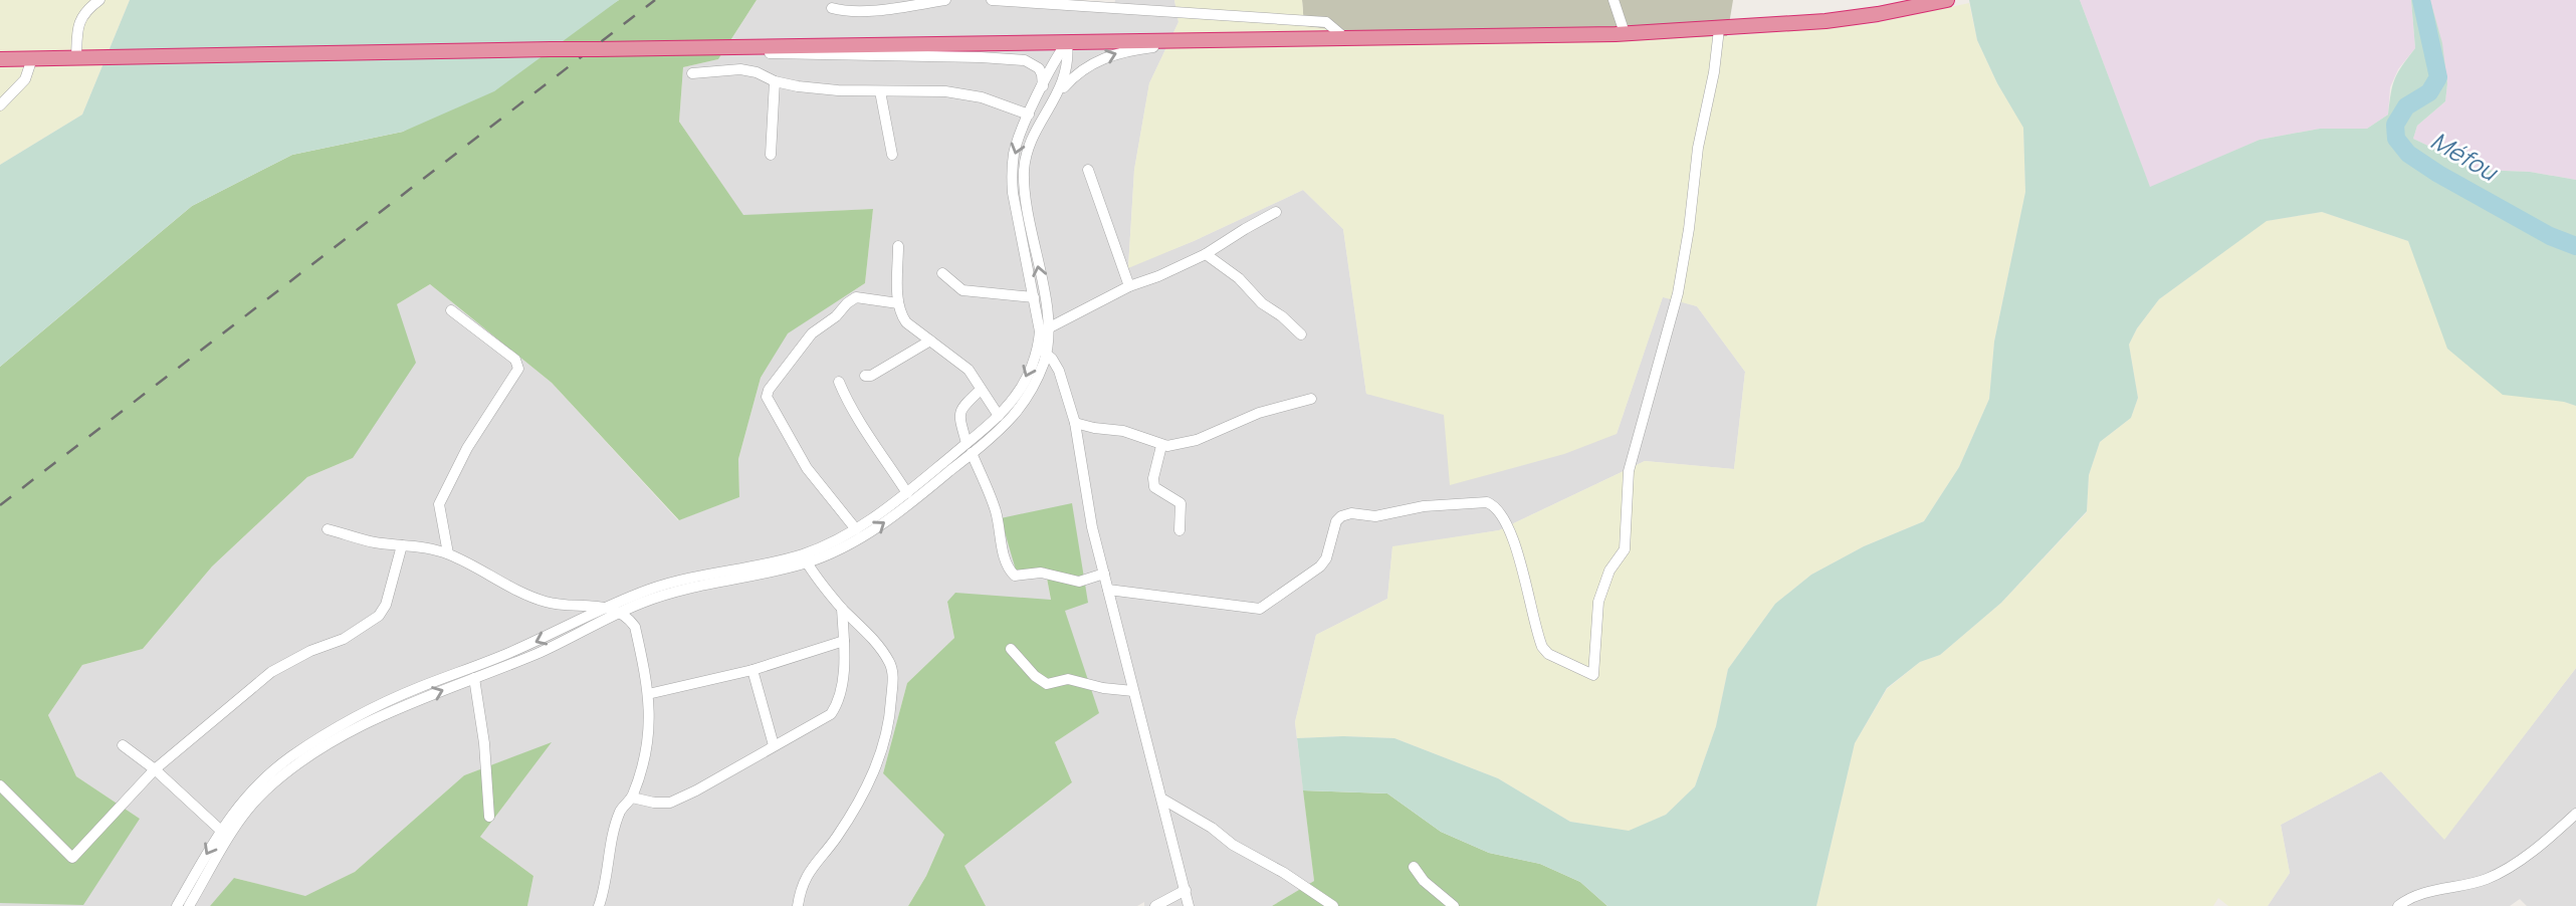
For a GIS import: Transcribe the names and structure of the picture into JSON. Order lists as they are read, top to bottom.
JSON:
{
  "water": ["Méfou"]
}
